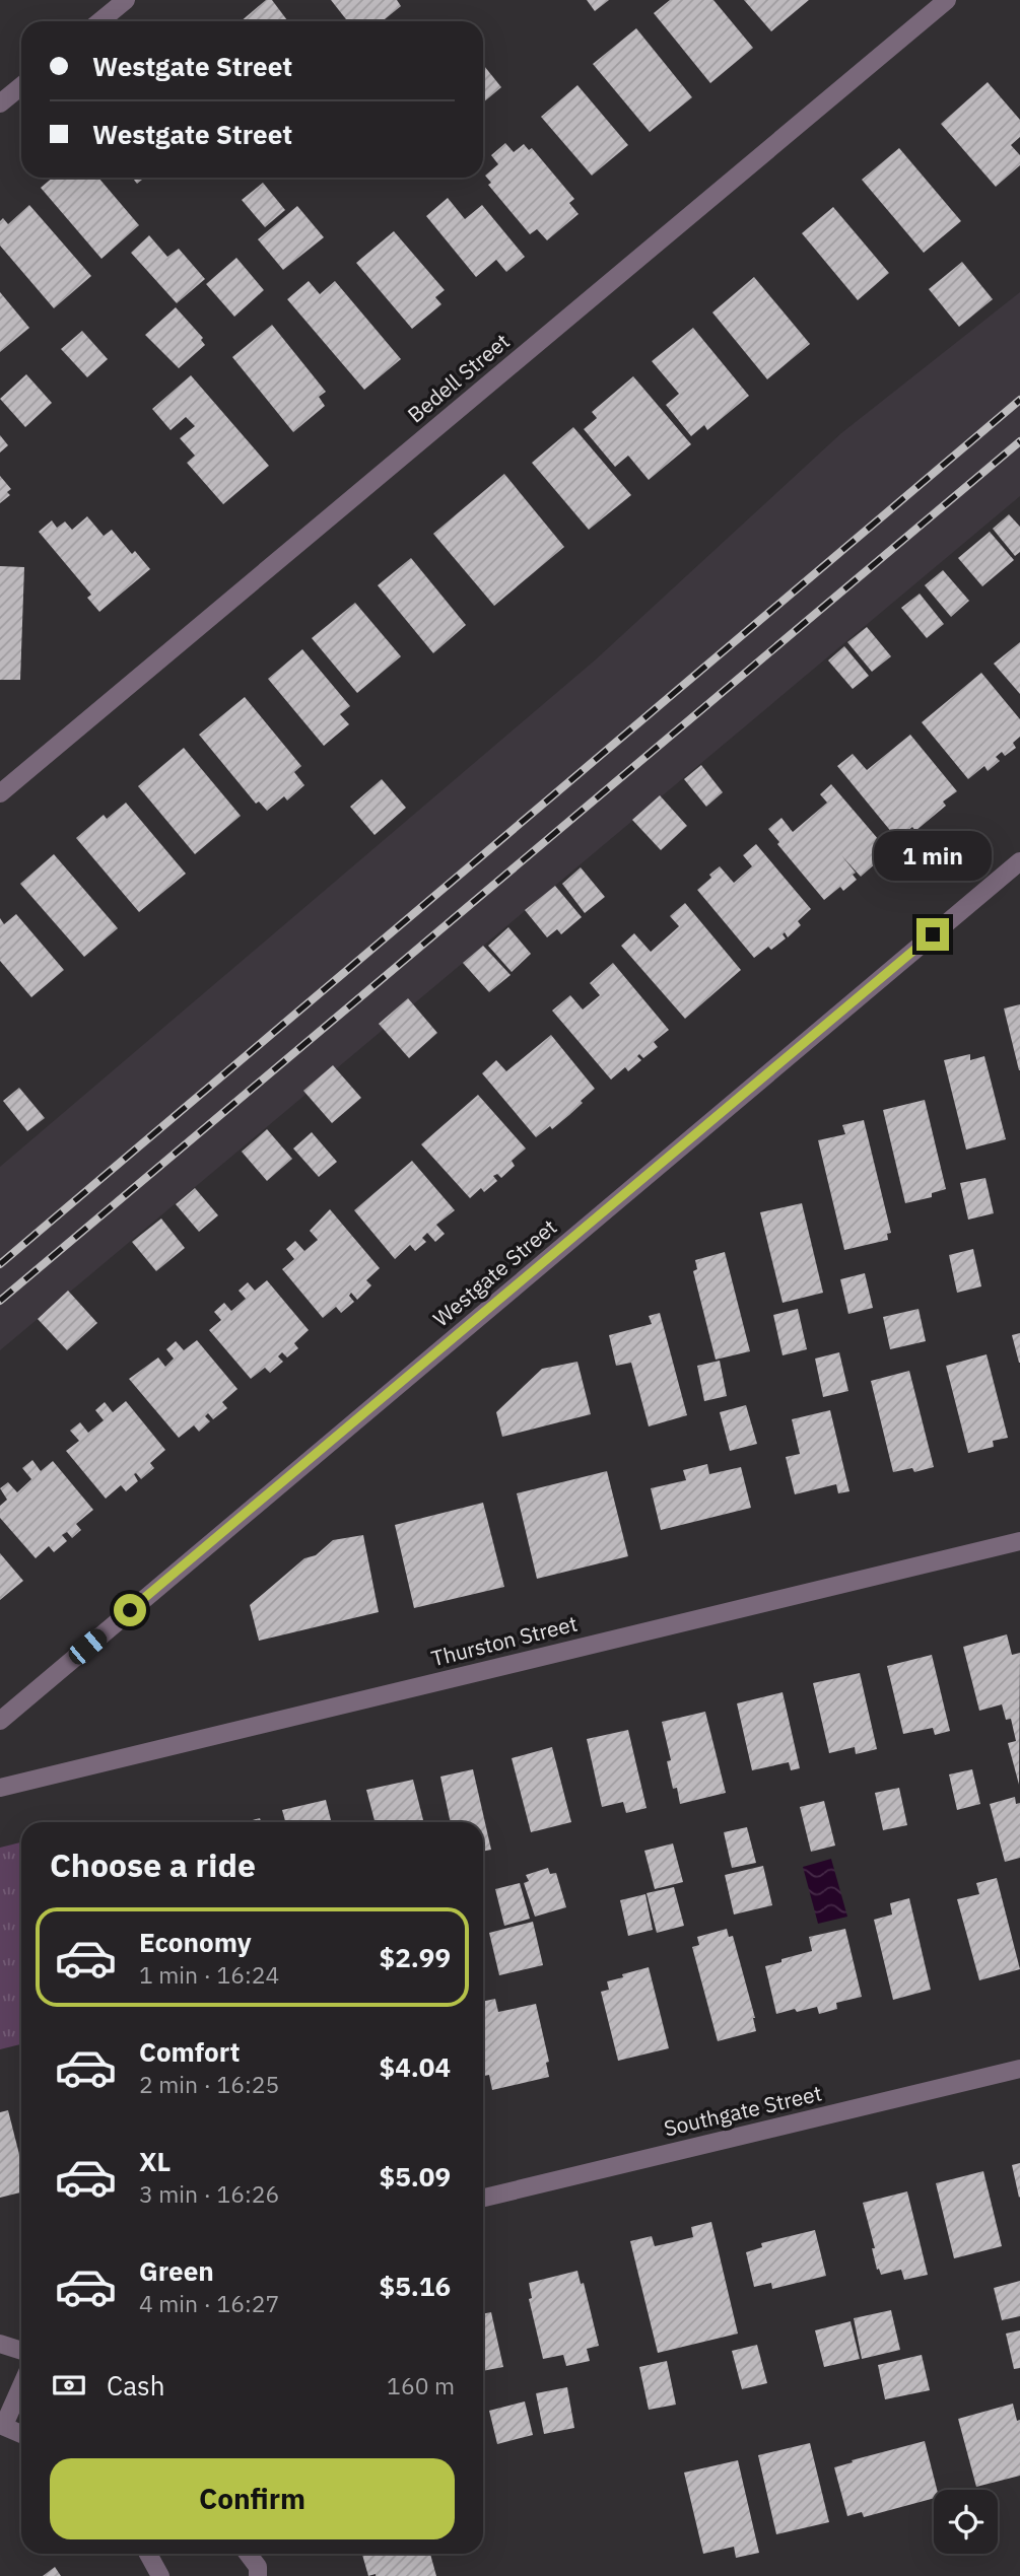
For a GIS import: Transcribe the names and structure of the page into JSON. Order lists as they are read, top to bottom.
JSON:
{
  "streets": {
    "street": [
      "Bedell Street",
      "Westgate Street",
      "Thurston Street",
      "Southgate Street"
    ]
  },
  "page": {
    "banner": ["Westgate Street", "Westgate Street"],
    "bubble": "1 min",
    "heading": "Choose a ride",
    "list": [
      {
        "name": "Economy",
        "note": "1 min · 16:24",
        "value": "$2.99"
      },
      {
        "name": "Comfort",
        "note": "2 min · 16:25",
        "value": "$4.04"
      },
      {
        "name": "XL",
        "note": "3 min · 16:26",
        "value": "$5.09"
      },
      {
        "name": "Green",
        "note": "4 min · 16:27",
        "value": "$5.16"
      }
    ],
    "pay": ["Cash", "160 m"],
    "buttons": "Confirm"
  }
}
